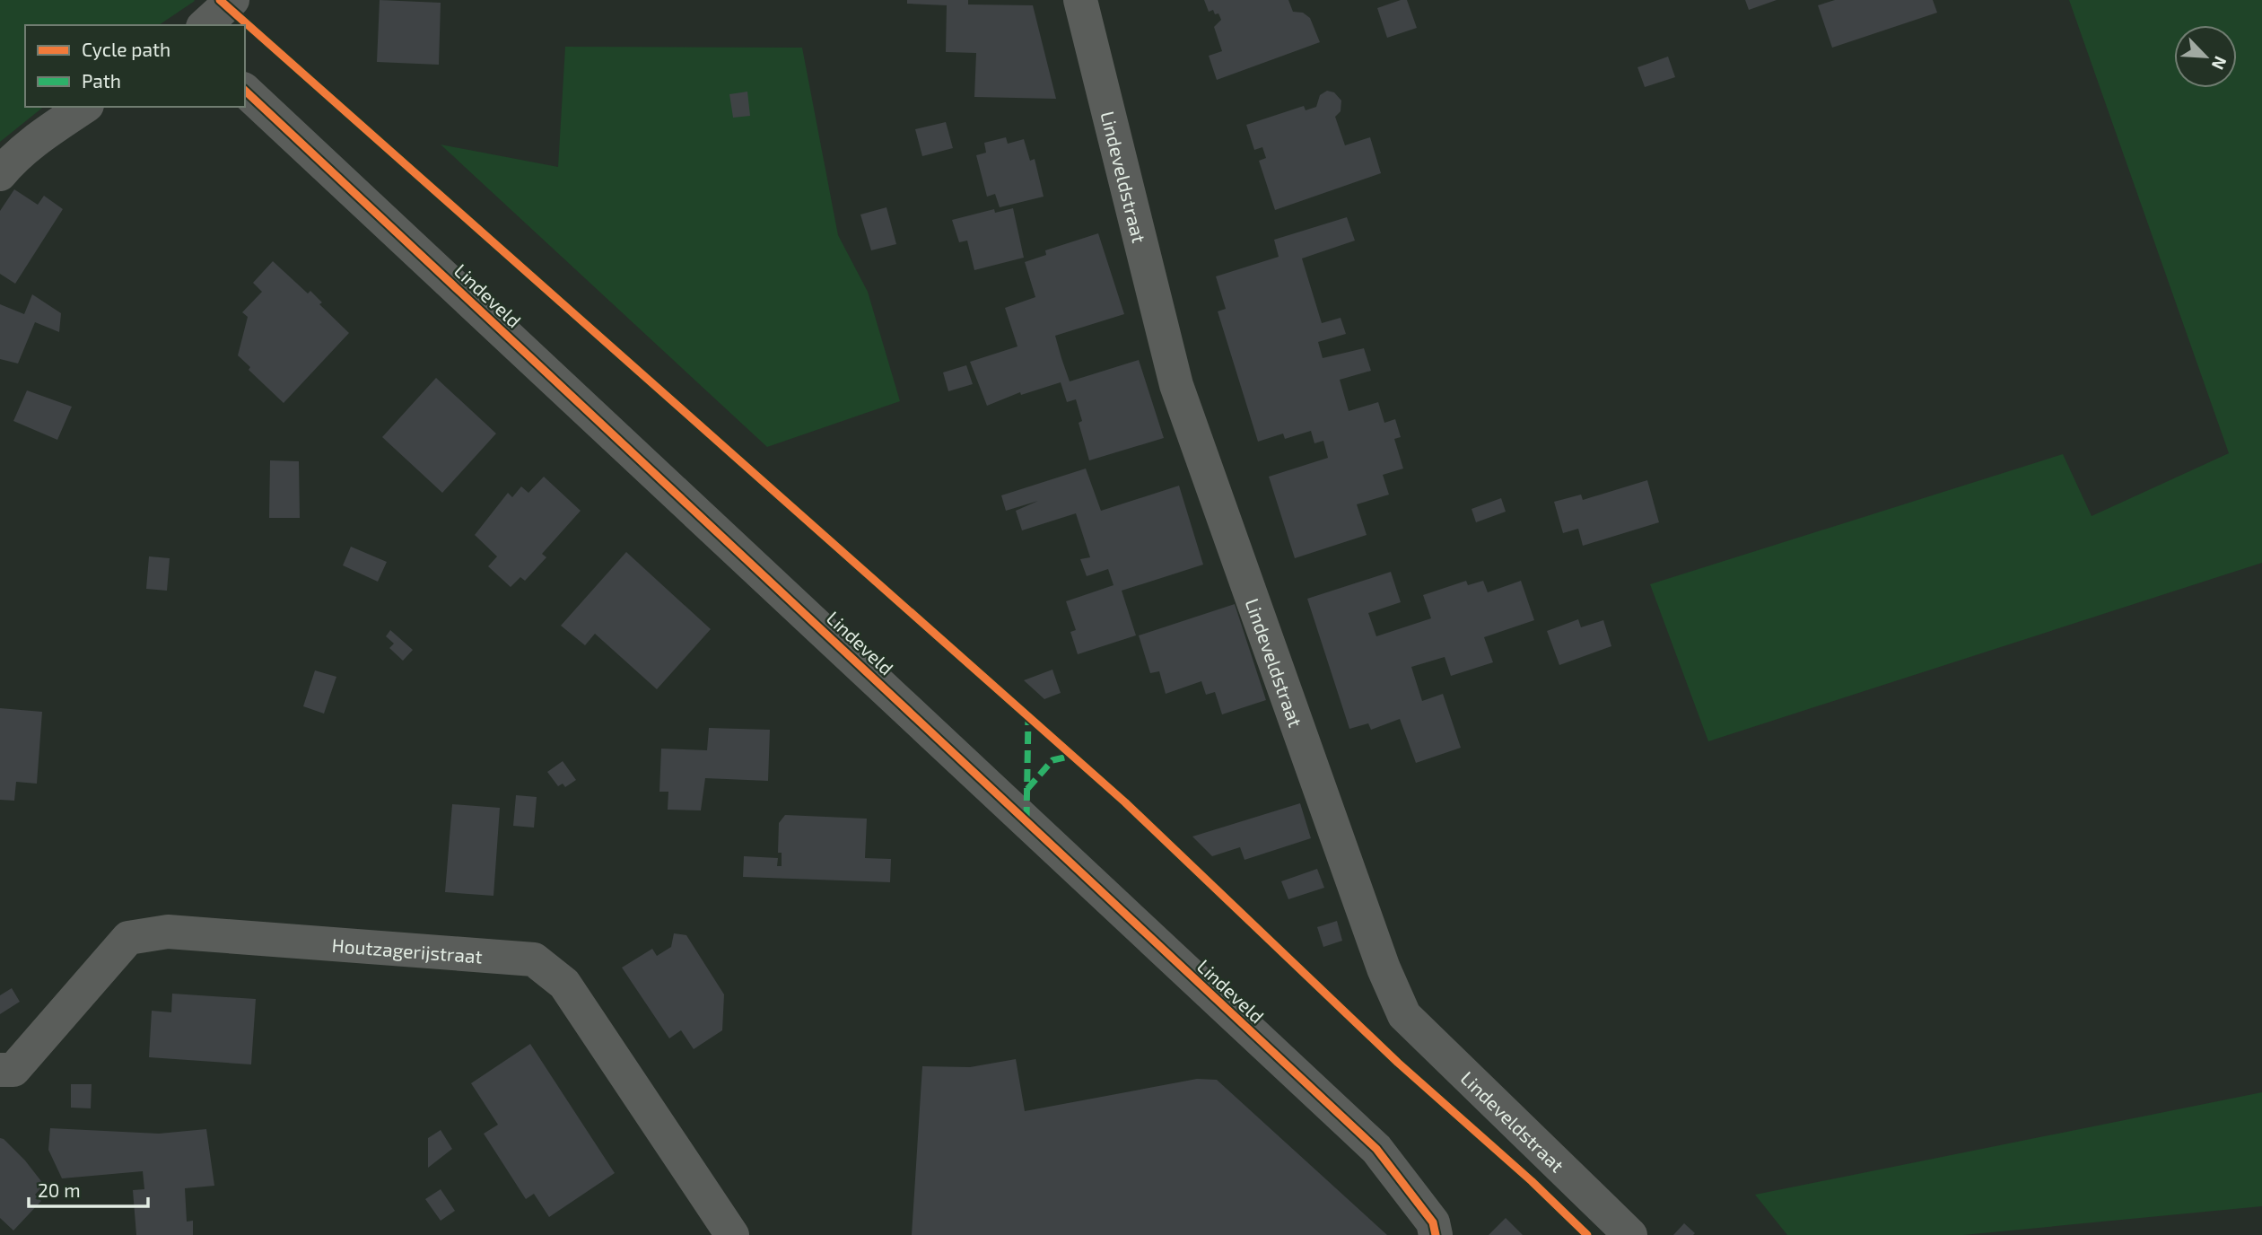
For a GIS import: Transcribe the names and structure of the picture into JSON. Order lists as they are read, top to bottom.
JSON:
{
  "streets": {
    "street": ["Lindeveldstraat", "Lindeveld", "Houtzagerijstraat"]
  },
  "legend": ["Cycle path", "Path"],
  "scale_bar": "20 m",
  "north": "bottom right"
}
